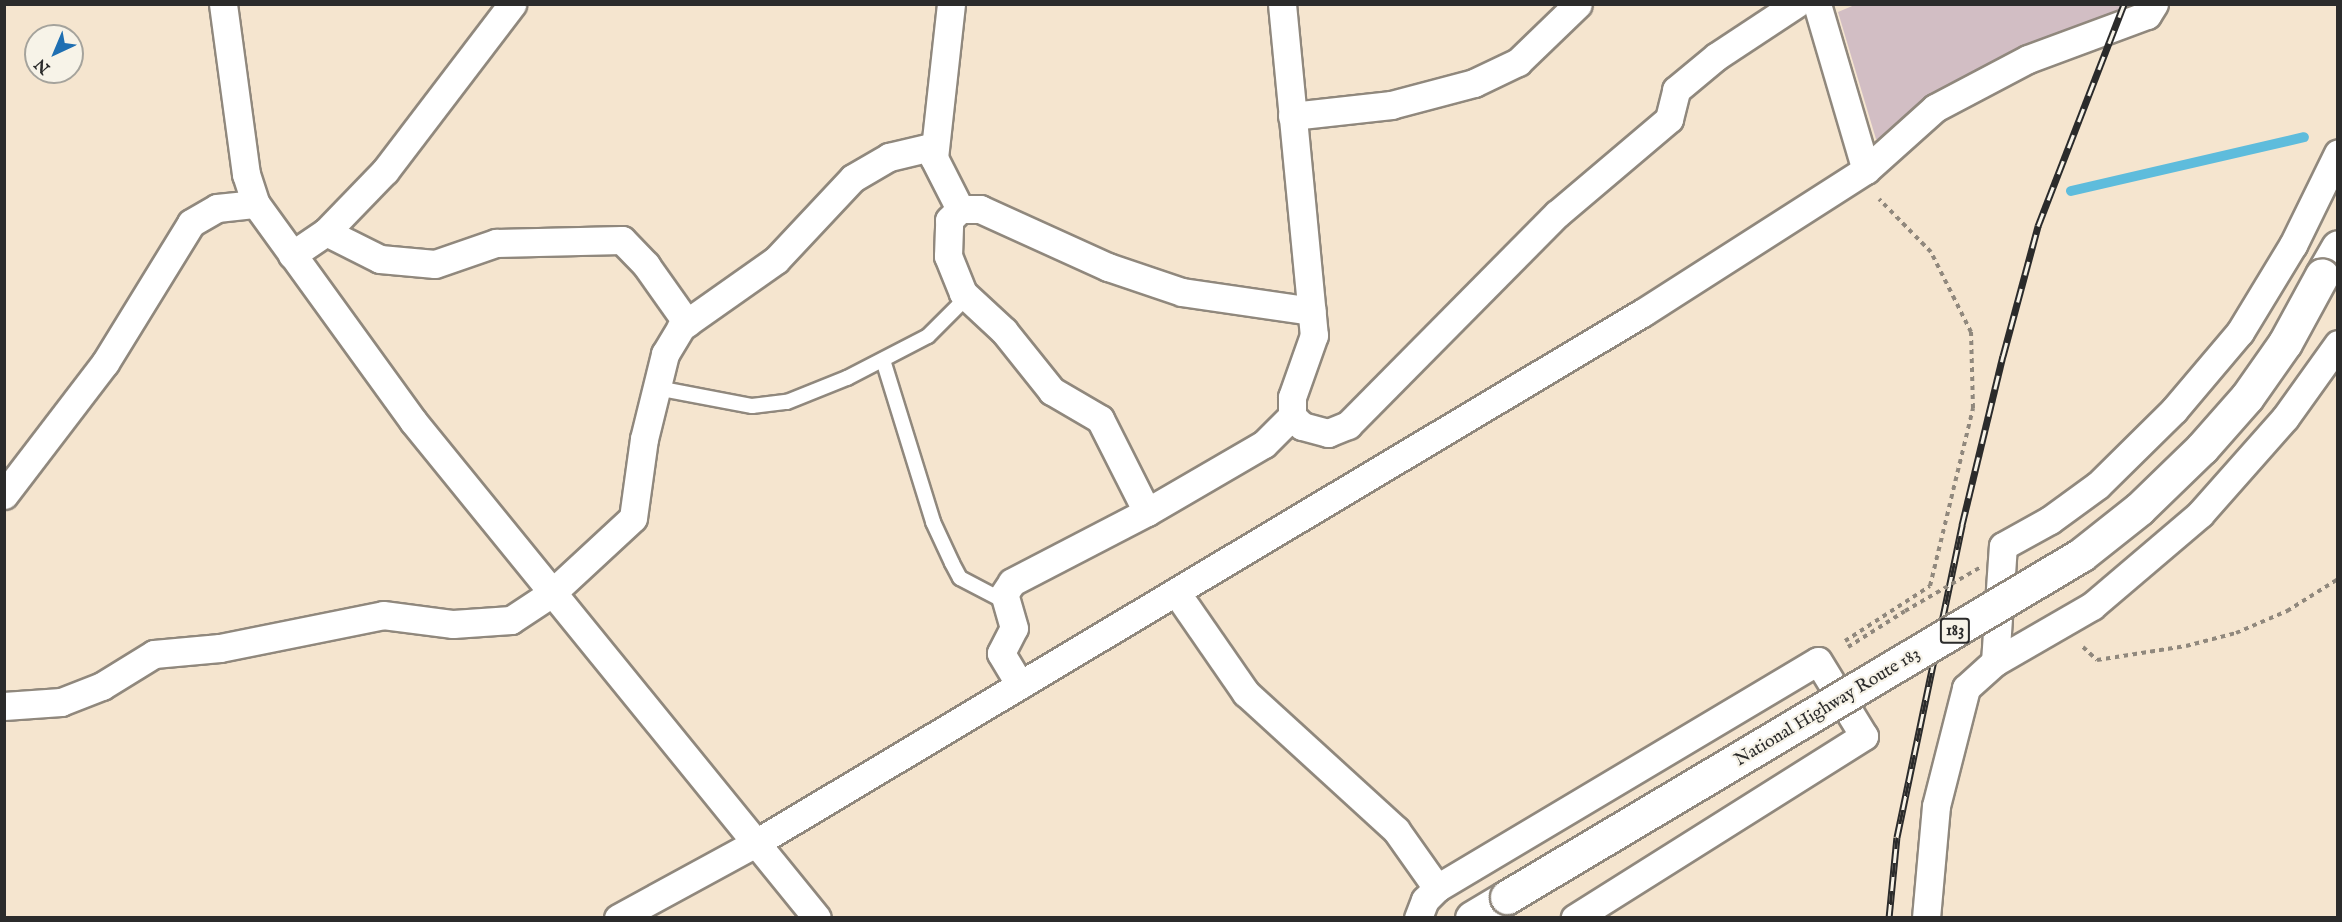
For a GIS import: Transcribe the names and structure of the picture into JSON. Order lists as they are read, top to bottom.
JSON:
{
  "streets": {
    "highway": ["183", "National Highway Route 183"]
  },
  "north": "bottom left"
}
